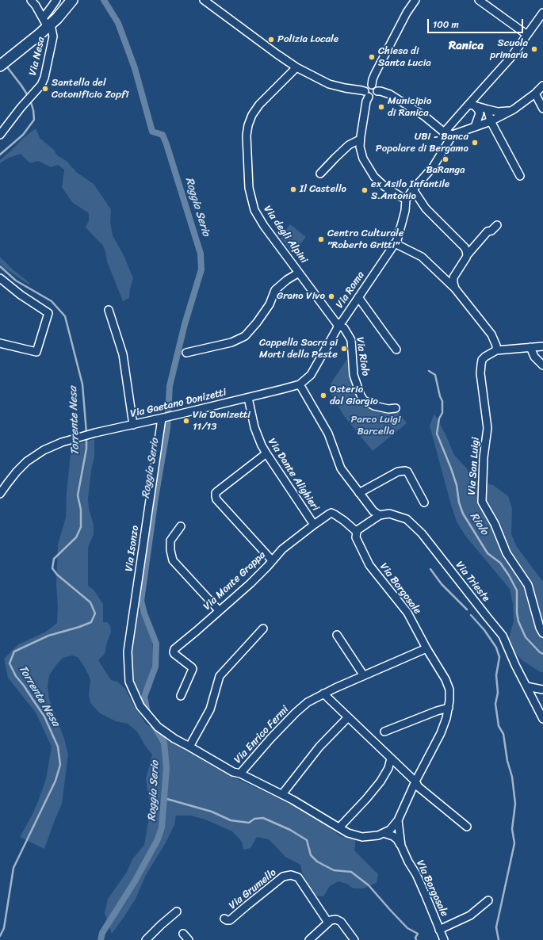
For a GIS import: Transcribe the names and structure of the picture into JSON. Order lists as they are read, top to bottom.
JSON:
{
  "streets": {
    "street": [
      "Via Nesa",
      "Via degli Alpini",
      "Via Roma",
      "Via Riolo",
      "Via Gaetano Donizetti",
      "Via San Luigi",
      "Via Dante Alighieri",
      "Via Isonzo",
      "Via Monte Grappa",
      "Via Trieste",
      "Via Borgosale",
      "Via Enrico Fermi",
      "Via Grumello"
    ]
  },
  "crossings": [
    ["Via degli Alpini", "Via Roma"],
    ["Via degli Alpini", "Via Riolo"],
    ["Via Roma", "Via Riolo"],
    ["Via Roma", "Via Gaetano Donizetti"],
    ["Via Gaetano Donizetti", "Via Dante Alighieri"],
    ["Via Gaetano Donizetti", "Via Isonzo"],
    ["Via Dante Alighieri", "Via Monte Grappa"],
    ["Via Isonzo", "Via Enrico Fermi"],
    ["Via Monte Grappa", "Via Borgosale"],
    ["Via Borgosale", "Via Enrico Fermi"]
  ],
  "districts": ["Ranica"],
  "water": ["Roggia Serio", "Torrente Nesa", "Riolo"],
  "parks": ["Parco Luigi Barcella"],
  "places": [
    "Polizia Locale",
    "Scuola primaria",
    "Chiesa di Santa Lucia",
    "Santella del Cotonificio Zopfi",
    "Municipio di Ranica",
    "UBI - Banca Popolare di Bergamo",
    "BaRanga",
    "Il Castello",
    "ex Asilo Infantile S.Antonio",
    "Centro Culturale \"Roberto Gritti\"",
    "Grano Vivo",
    "Cappella Sacra ai Morti della Peste",
    "Osteria dal Giorgio",
    "Via Donizetti 11/13"
  ],
  "scale_bar": "100 m"
}
